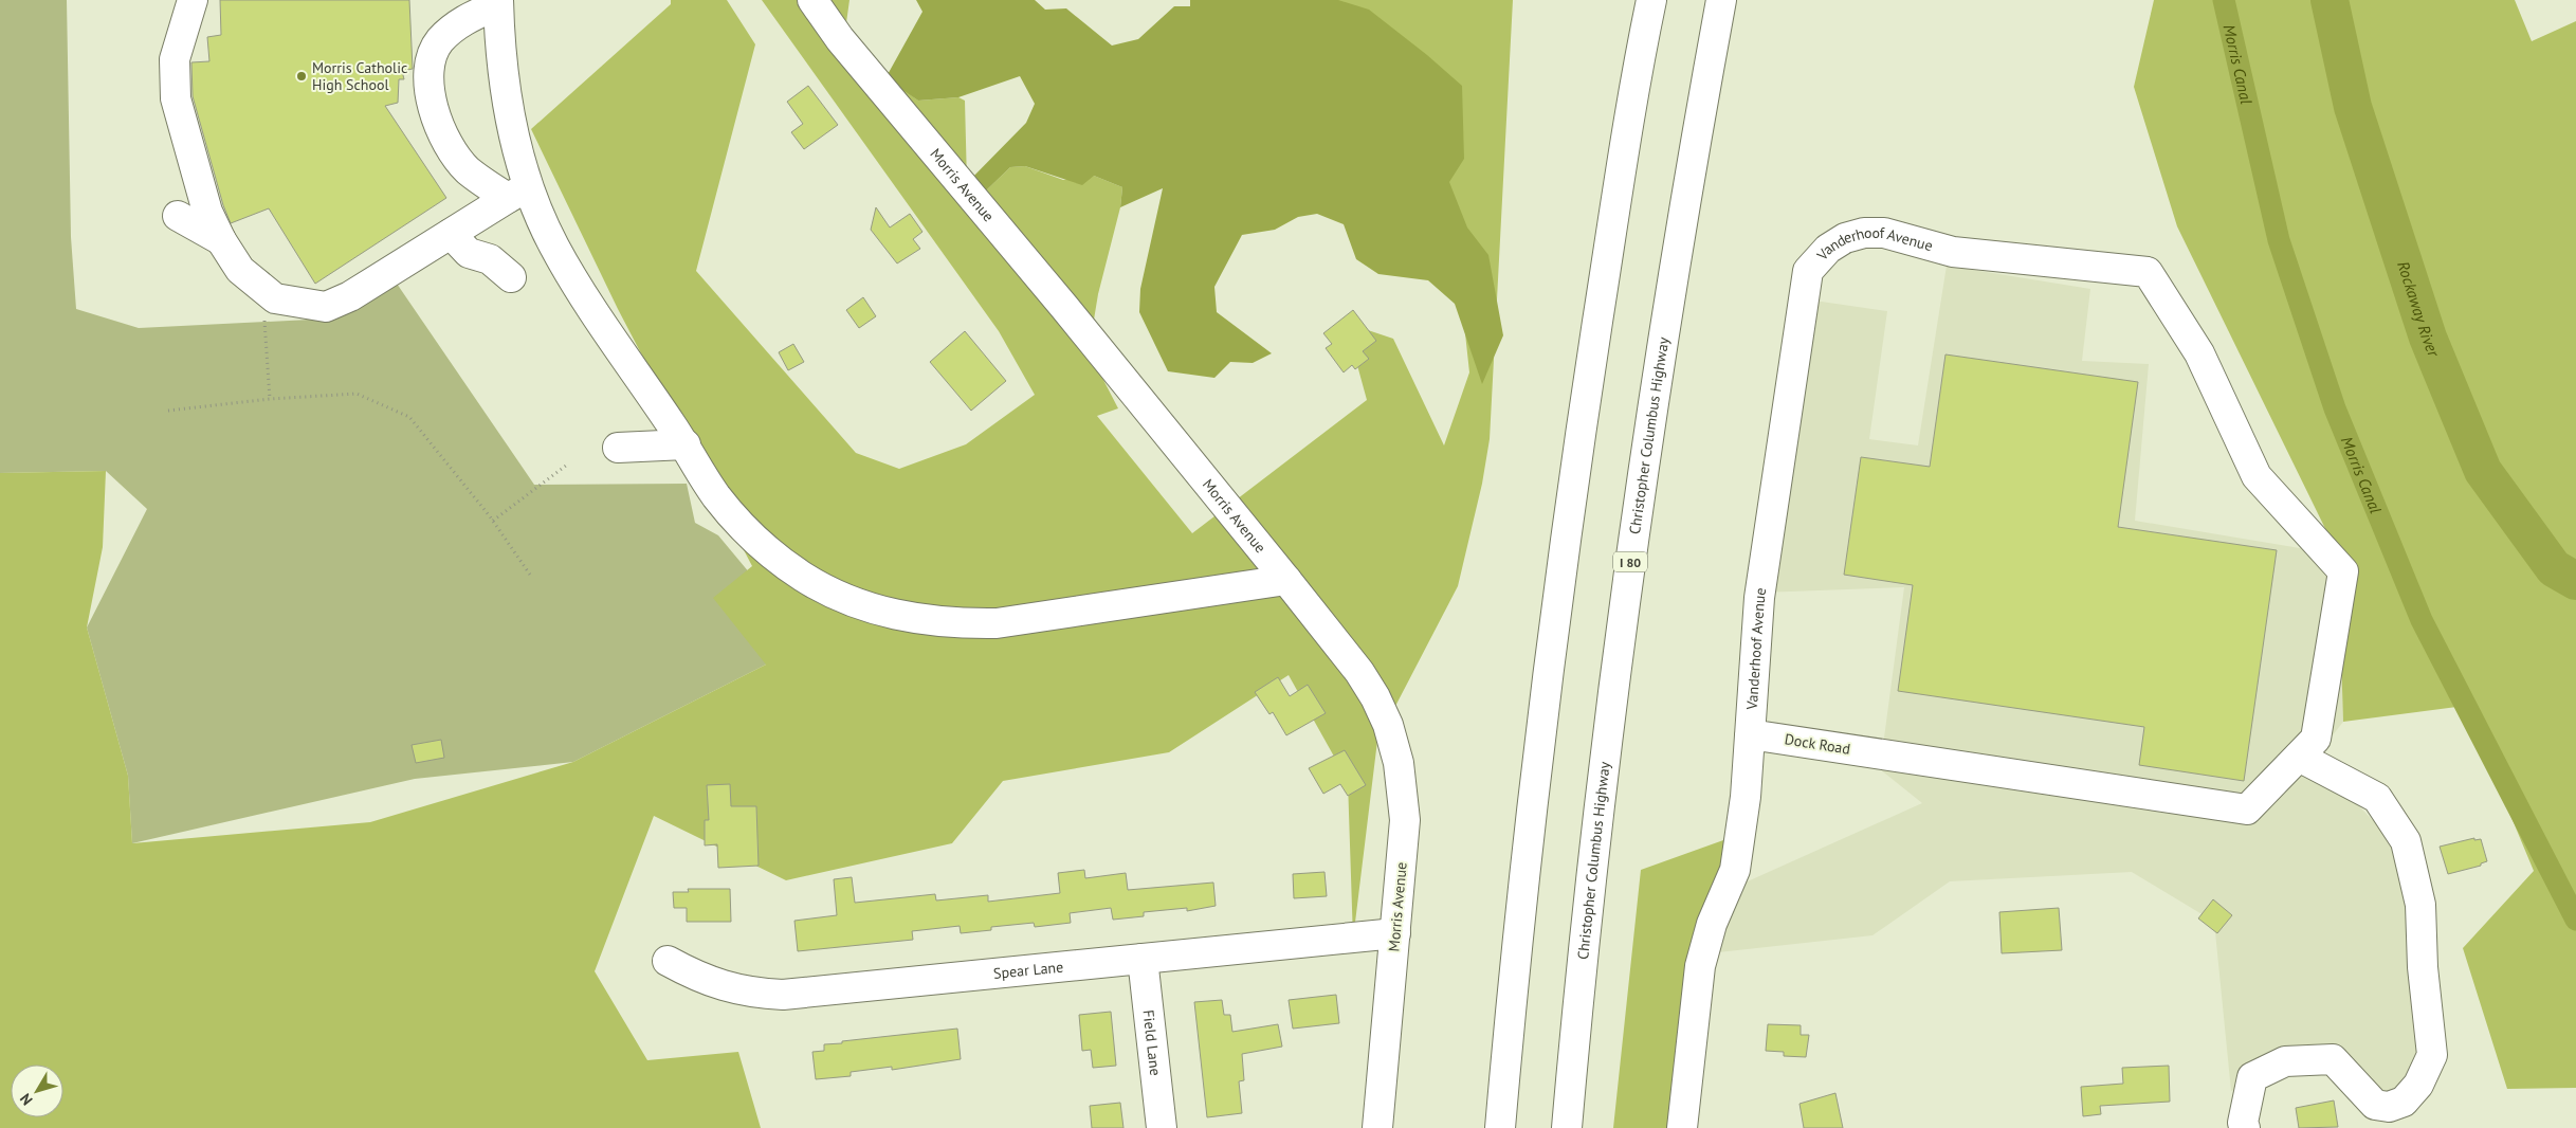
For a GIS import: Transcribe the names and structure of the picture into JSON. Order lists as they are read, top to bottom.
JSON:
{
  "streets": {
    "main road": [
      "Morris Avenue",
      "Vanderhoof Avenue",
      "Christopher Columbus Highway",
      "I 80",
      "Dock Road",
      "Spear Lane",
      "Field Lane"
    ]
  },
  "crossings": [
    ["Morris Avenue", "Spear Lane"],
    ["Vanderhoof Avenue", "Dock Road"],
    ["Spear Lane", "Field Lane"]
  ],
  "water": ["Morris Canal", "Rockaway River"],
  "places": ["Morris Catholic High School"],
  "north": "bottom left"
}
